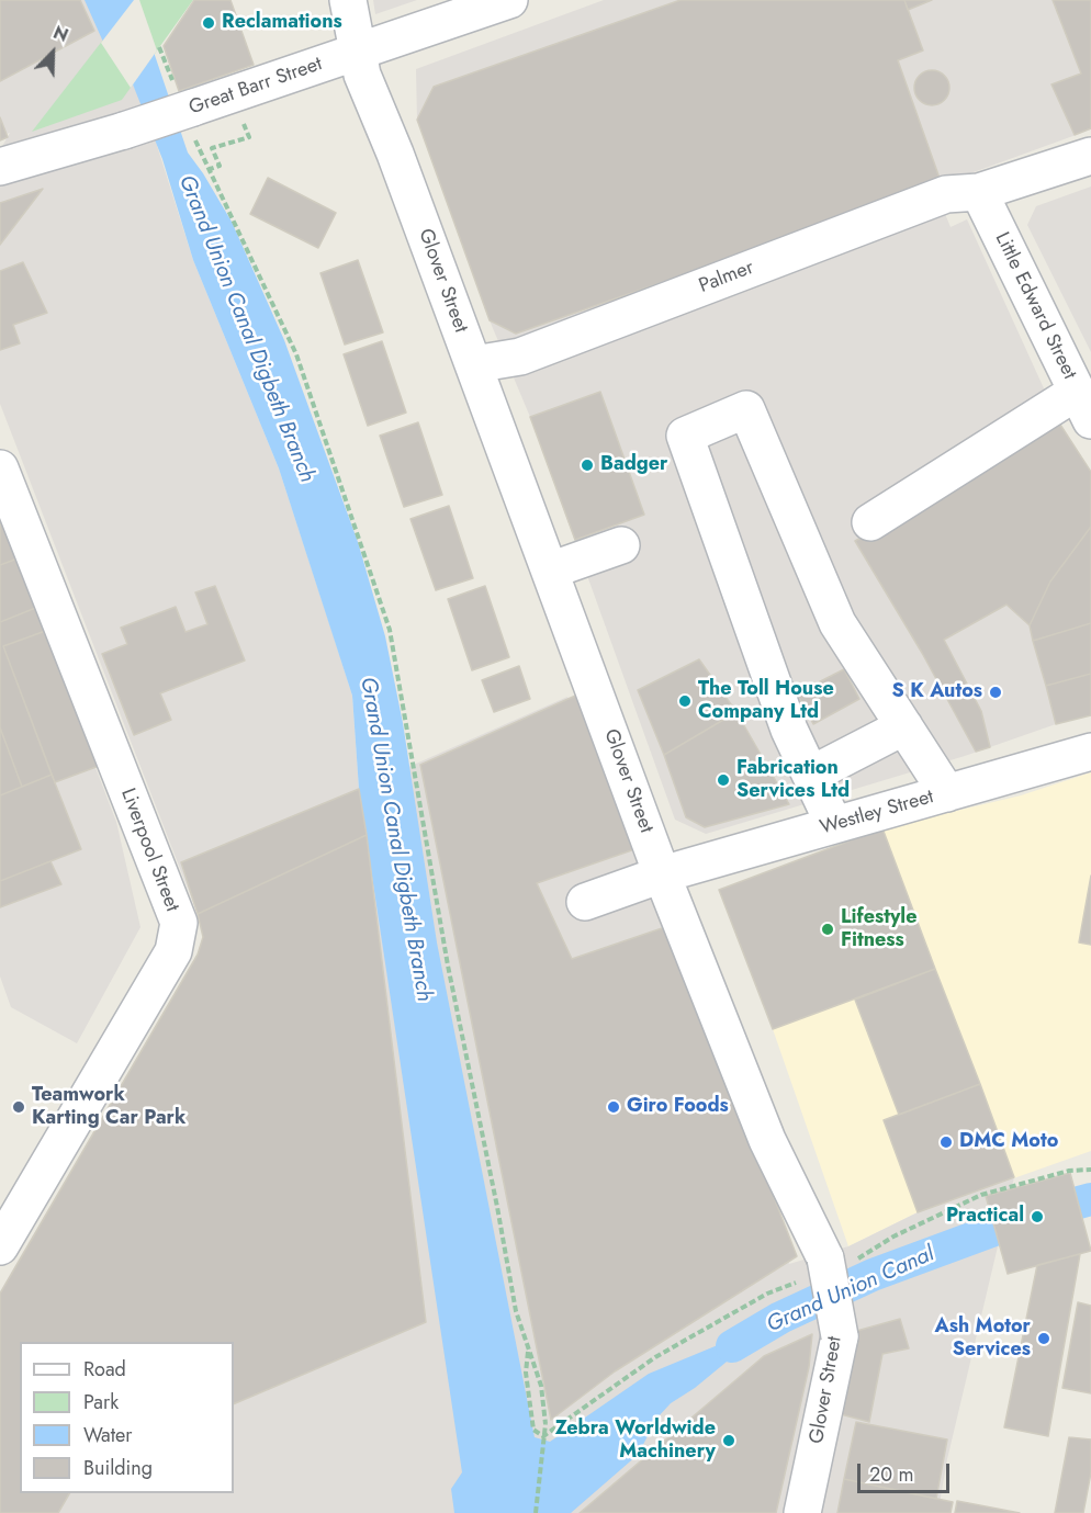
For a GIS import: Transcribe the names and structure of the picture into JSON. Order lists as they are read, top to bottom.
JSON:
{
  "streets": {
    "street": [
      "Great Barr Street",
      "Palmer",
      "Glover Street",
      "Little Edward Street",
      "Westley Street",
      "Liverpool Street"
    ]
  },
  "crossings": [
    ["Great Barr Street", "Glover Street"],
    ["Palmer", "Glover Street"],
    ["Palmer", "Little Edward Street"],
    ["Glover Street", "Westley Street"]
  ],
  "water": ["Grand Union Canal Digbeth Branch", "Grand Union Canal"],
  "places": [
    "Reclamations",
    "Badger",
    "S K Autos",
    "The Toll House Company Ltd",
    "Fabrication Services Ltd",
    "Lifestyle Fitness",
    "Teamwork Karting Car Park",
    "Giro Foods",
    "DMC Moto",
    "Practical",
    "Ash Motor Services",
    "Zebra Worldwide Machinery"
  ],
  "legend": [
    "Road",
    "Park",
    "Water",
    "Building"
  ],
  "scale_bar": "20 m",
  "north": "top right"
}
